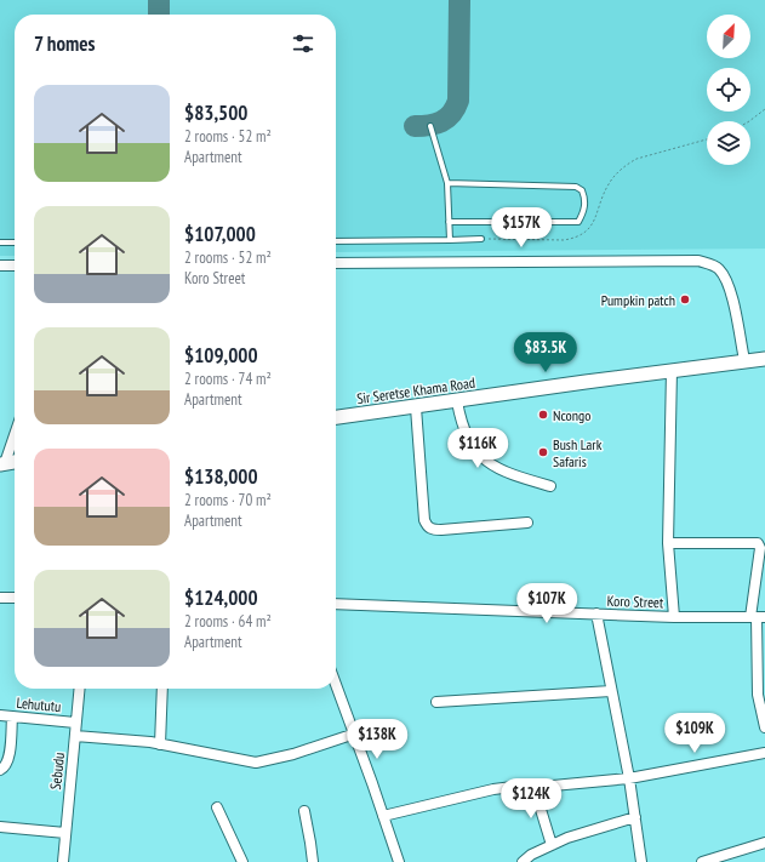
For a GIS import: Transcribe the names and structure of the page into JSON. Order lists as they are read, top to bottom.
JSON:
{
  "streets": {
    "main road": ["Sir Seretse Khama Road"],
    "street": ["Koro Street", "Lehututu", "Sebudu"]
  },
  "crossings": [
    ["Lehututu", "Sebudu"]
  ],
  "places": ["Pumpkin patch", "Ncongo", "Bush Lark Safaris"],
  "north": "top right",
  "page": {
    "heading": "7 homes",
    "list": [
      {
        "name": "$83,500",
        "note": "2 rooms · 52 m² · Apartment"
      },
      {
        "name": "$107,000",
        "note": "2 rooms · 52 m² · Koro Street"
      },
      {
        "name": "$109,000",
        "note": "2 rooms · 74 m² · Apartment"
      },
      {
        "name": "$138,000",
        "note": "2 rooms · 70 m² · Apartment"
      },
      {
        "name": "$124,000",
        "note": "2 rooms · 64 m² · Apartment"
      }
    ],
    "price": [
      "$157K",
      "$83.5K",
      "$116K",
      "$107K",
      "$109K",
      "$138K",
      "$124K"
    ]
  }
}
